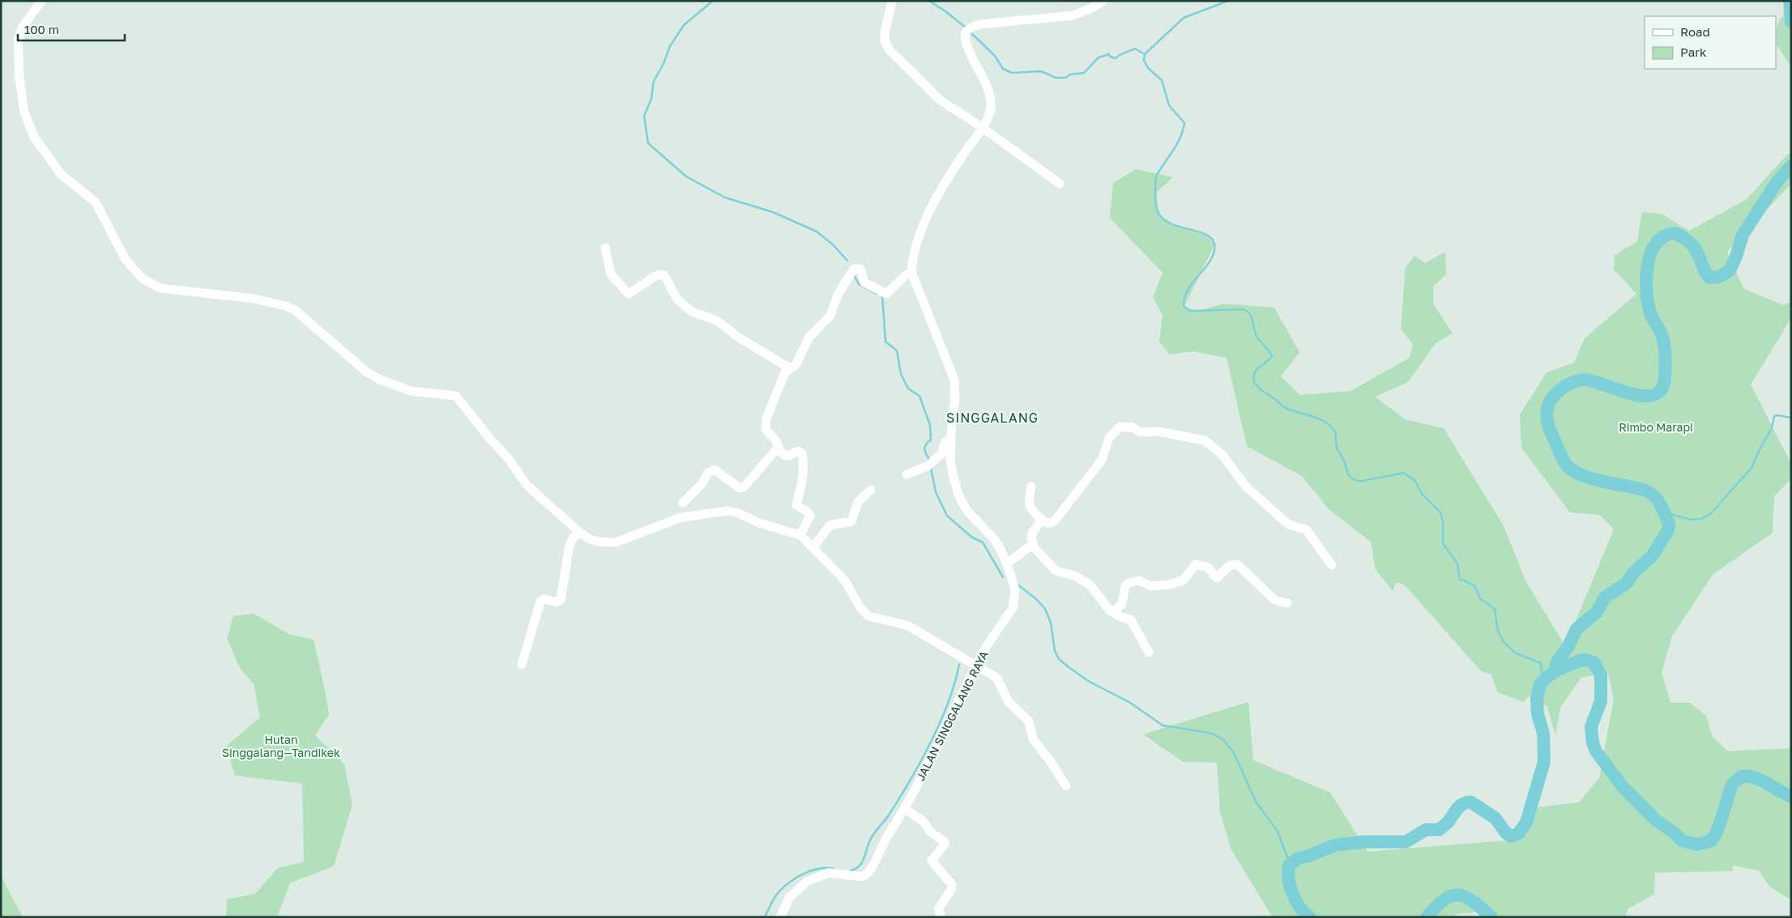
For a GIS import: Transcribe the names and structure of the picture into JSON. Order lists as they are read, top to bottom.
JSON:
{
  "streets": {
    "street": ["JALAN SINGGALANG RAYA"]
  },
  "districts": ["SINGGALANG"],
  "parks": ["Rimbo Marapi", "Hutan Singgalang—Tandikek"],
  "legend": ["Road", "Park"],
  "scale_bar": "100 m"
}
